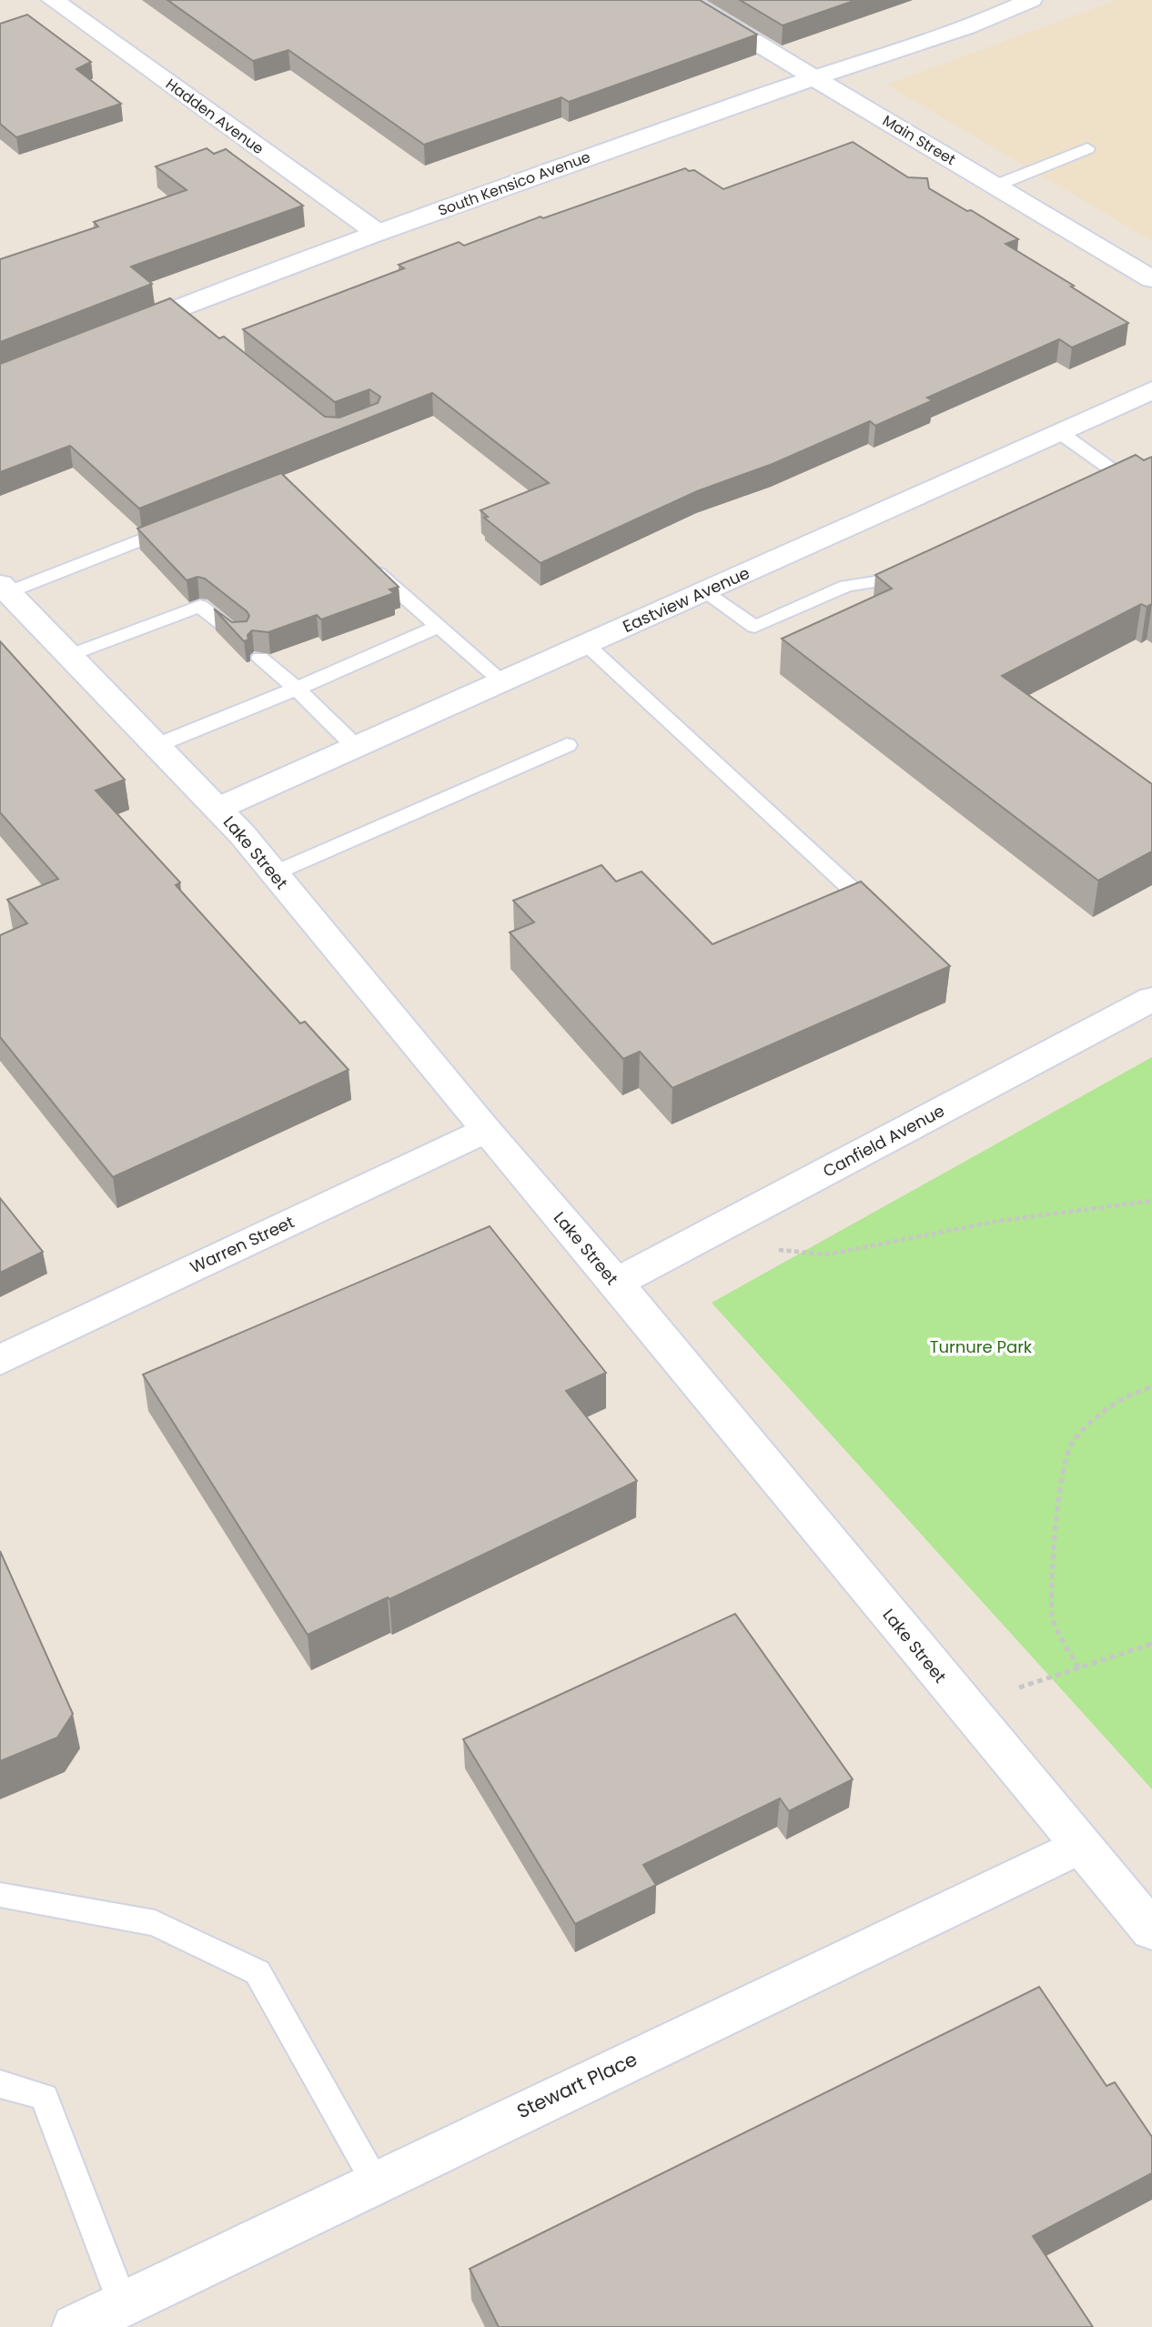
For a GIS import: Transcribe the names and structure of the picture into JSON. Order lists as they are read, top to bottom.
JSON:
{
  "streets": {
    "street": [
      "Hadden Avenue",
      "Main Street",
      "South Kensico Avenue",
      "Eastview Avenue",
      "Lake Street",
      "Canfield Avenue",
      "Warren Street",
      "Stewart Place"
    ]
  },
  "crossings": [
    ["Hadden Avenue", "South Kensico Avenue"],
    ["Main Street", "South Kensico Avenue"],
    ["Eastview Avenue", "Lake Street"],
    ["Lake Street", "Canfield Avenue"],
    ["Lake Street", "Warren Street"],
    ["Lake Street", "Stewart Place"]
  ],
  "parks": ["Turnure Park"]
}
